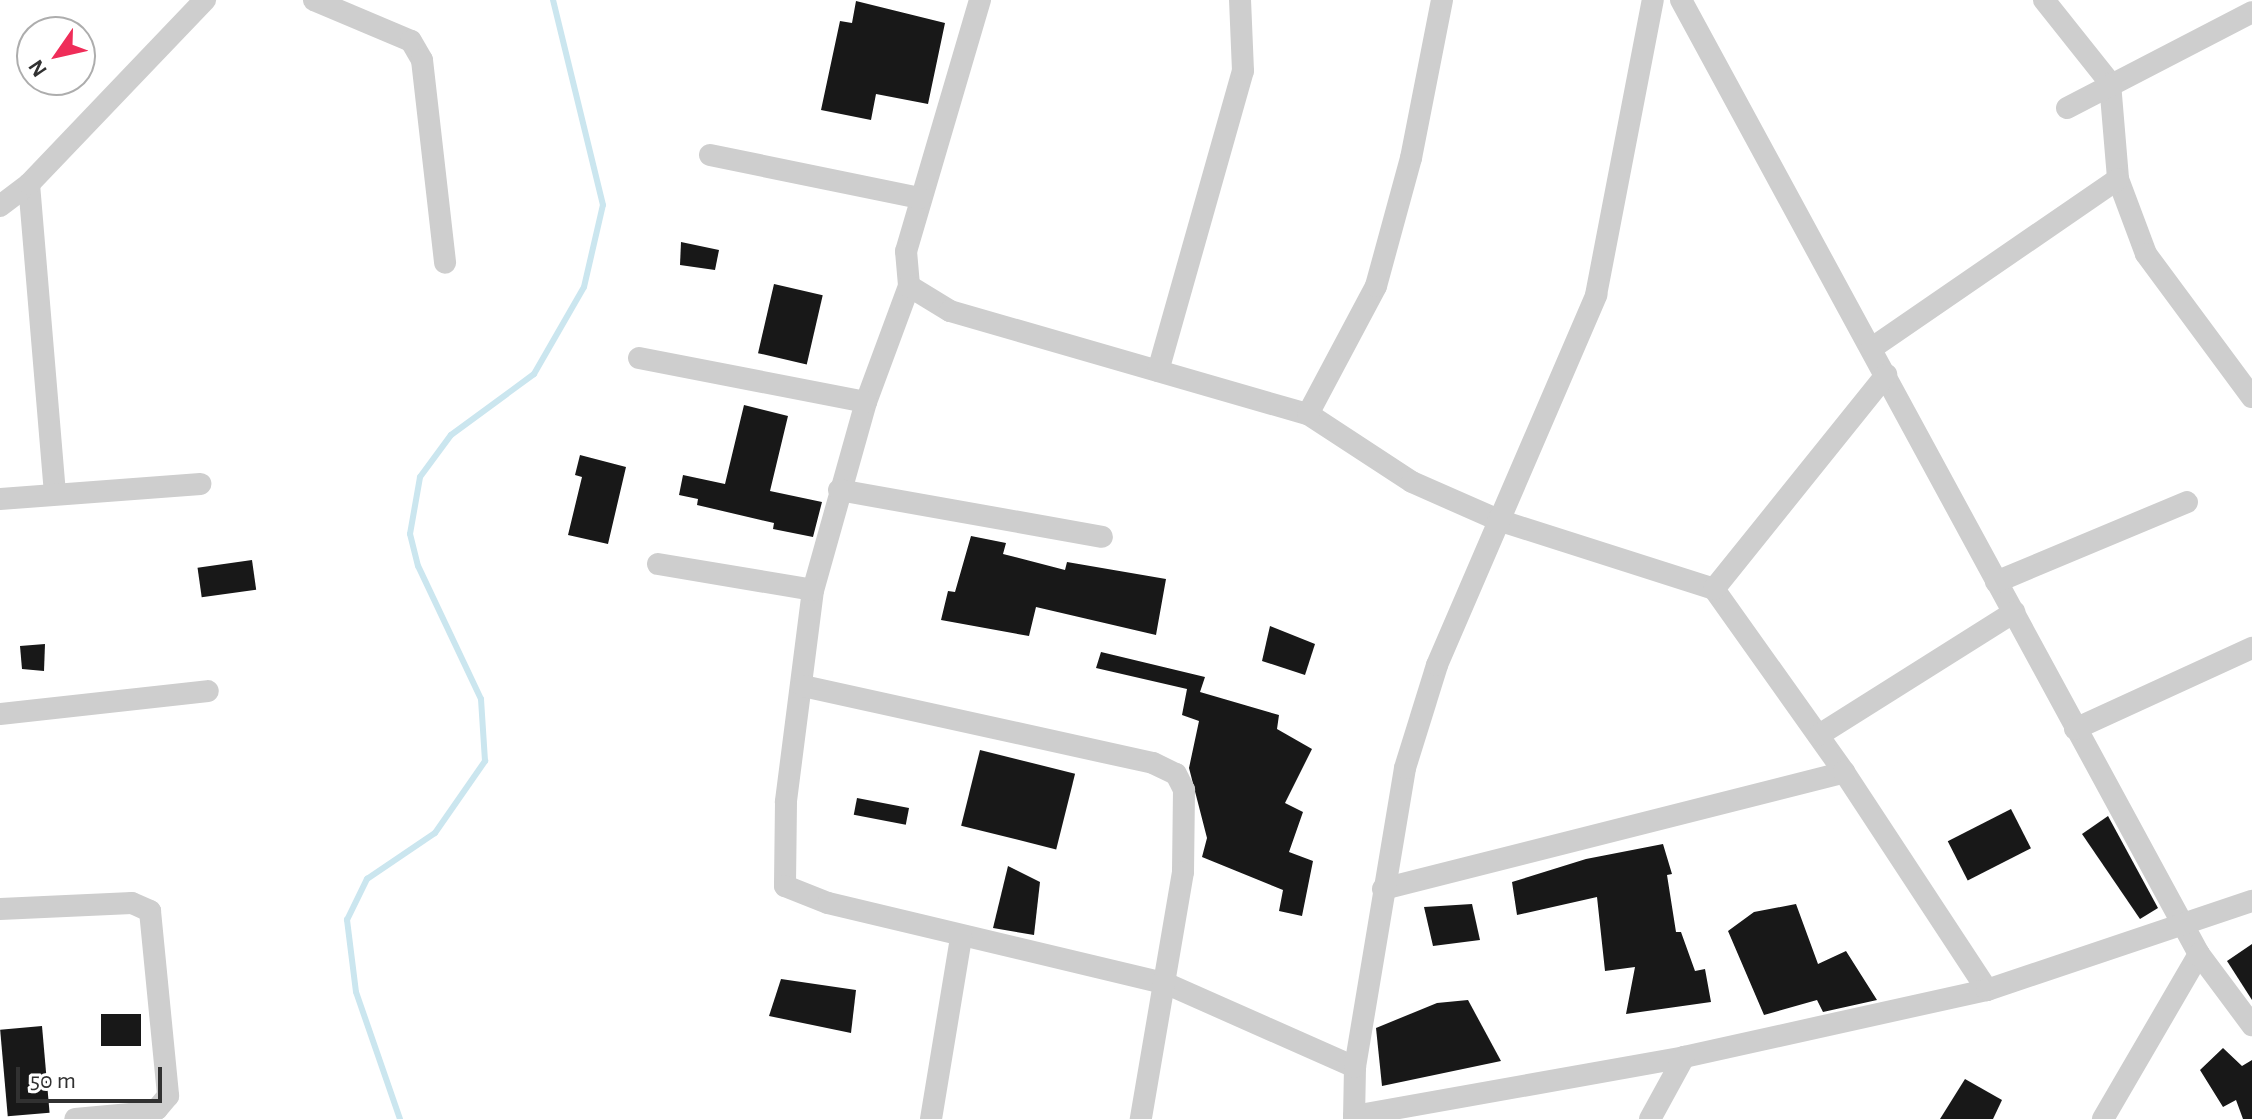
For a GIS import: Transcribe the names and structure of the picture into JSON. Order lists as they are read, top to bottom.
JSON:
{
  "scale_bar": "50 m",
  "north": "bottom left"
}
